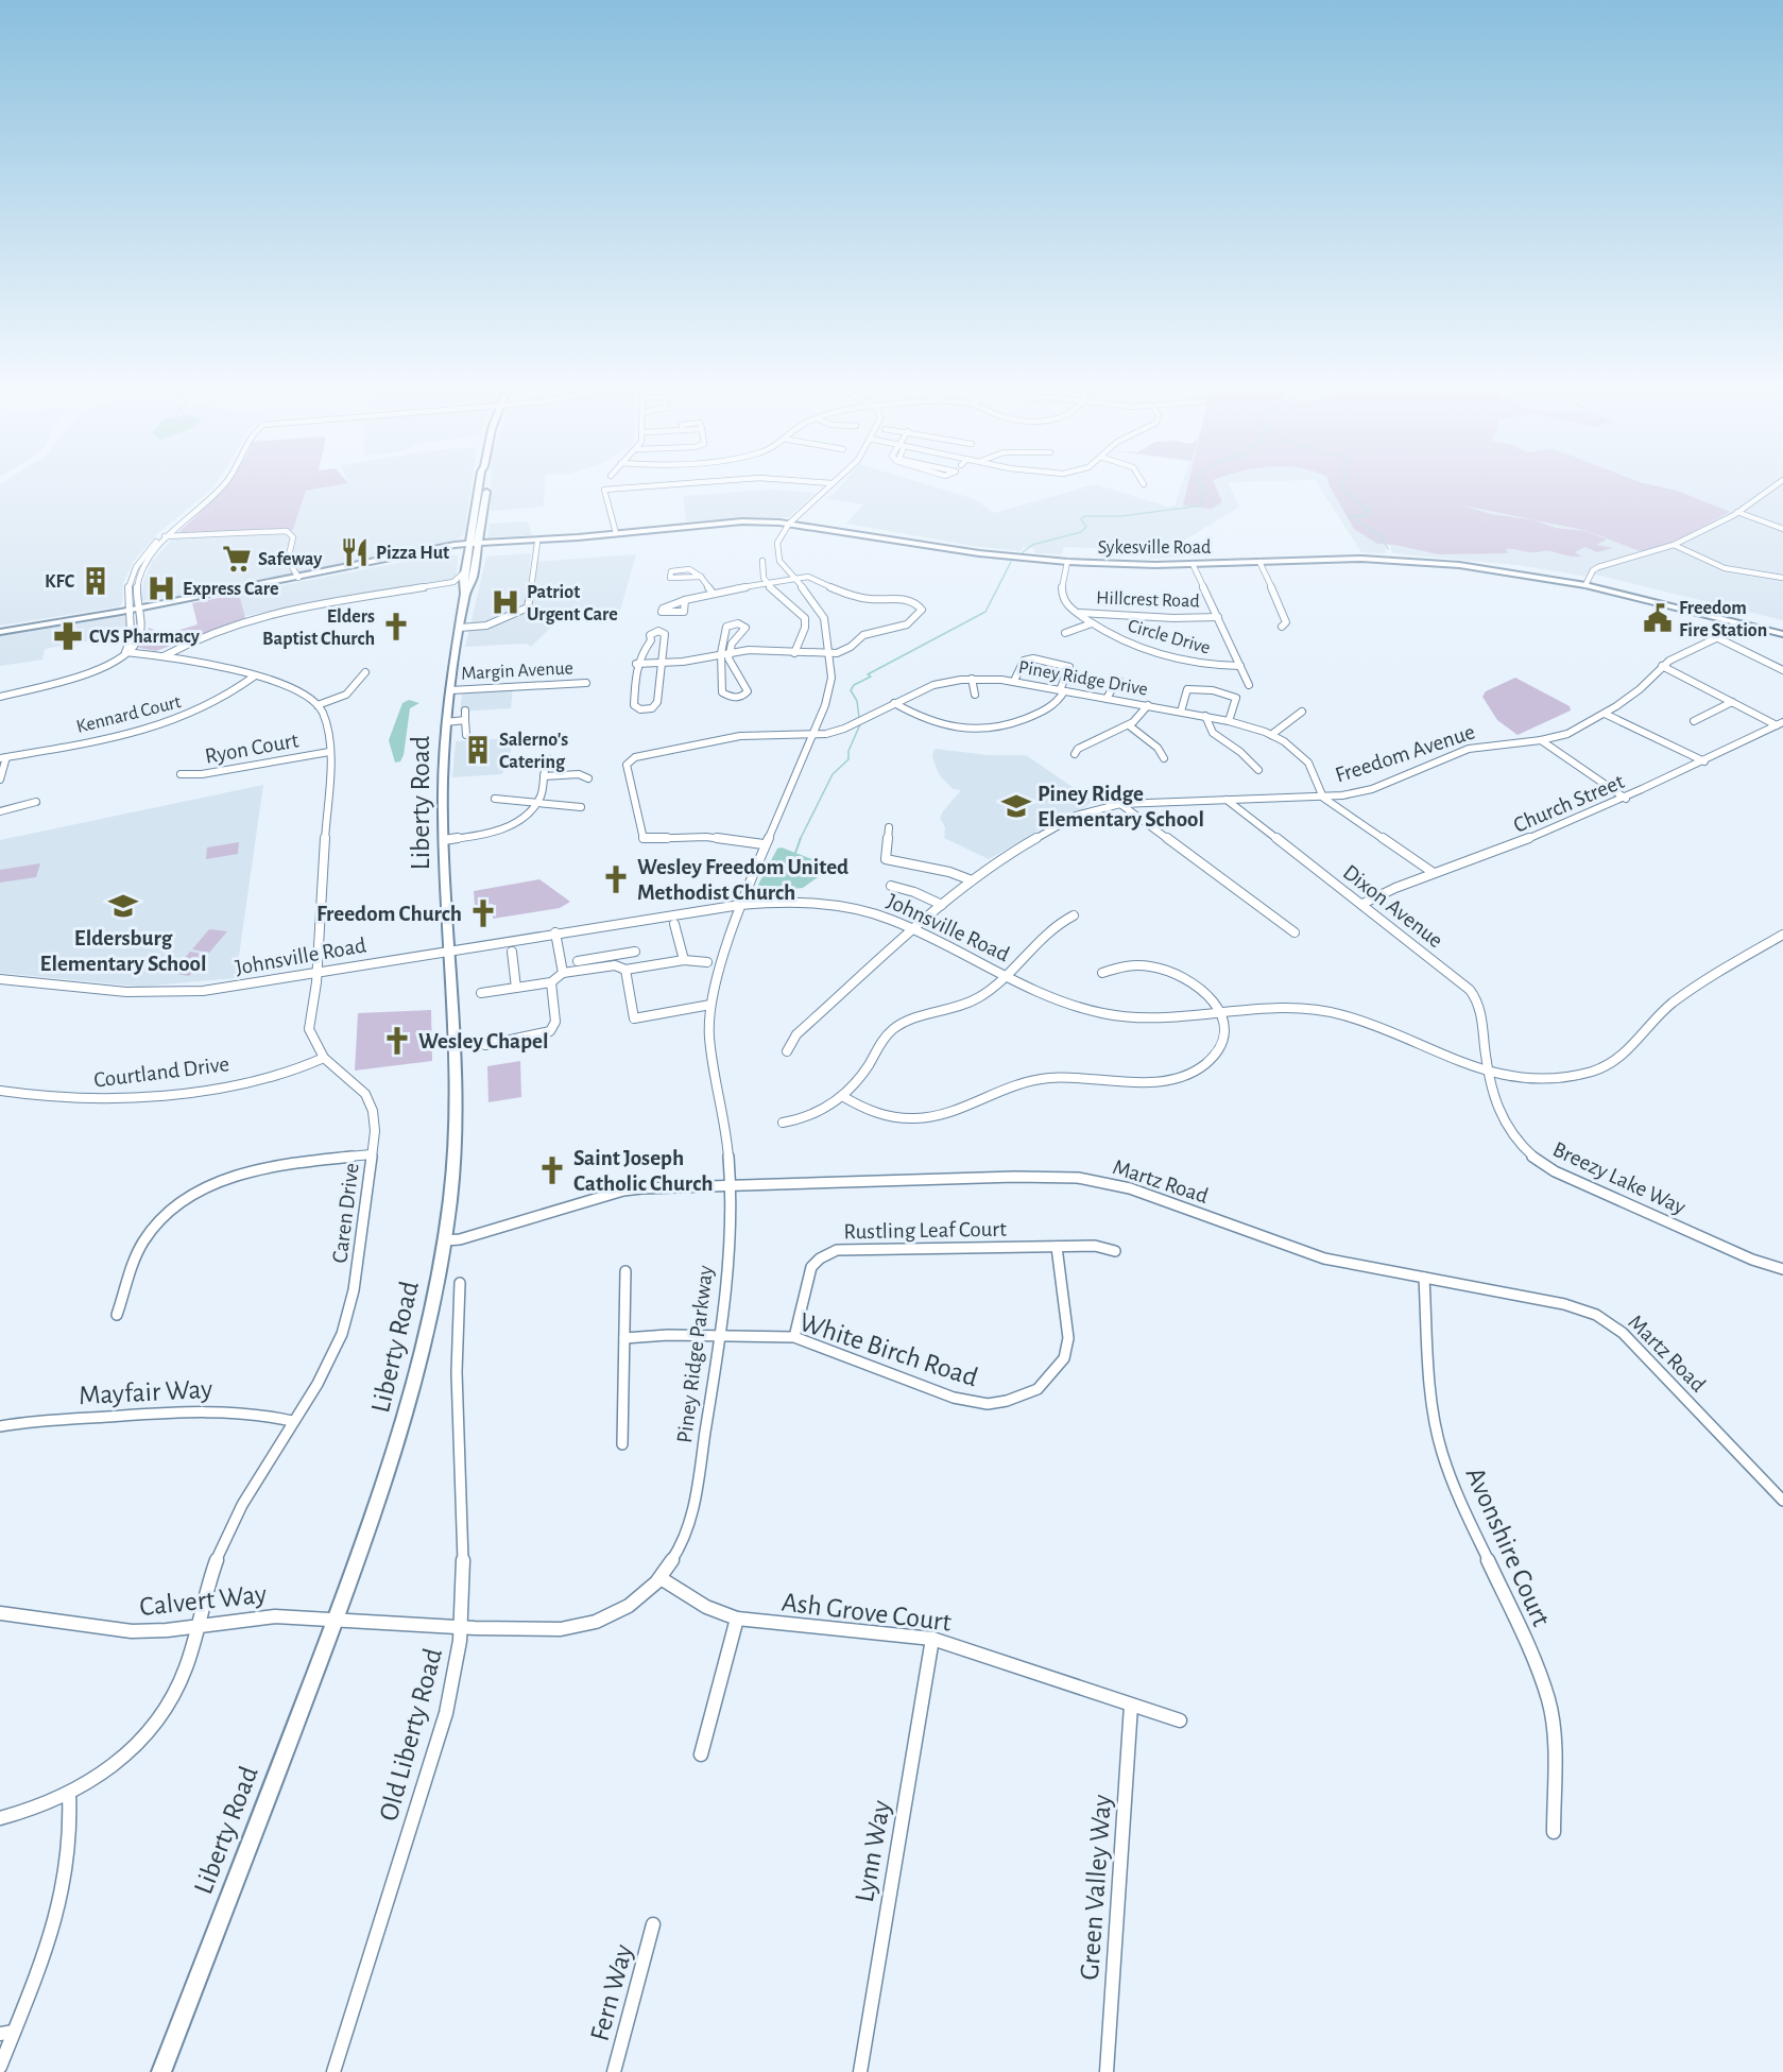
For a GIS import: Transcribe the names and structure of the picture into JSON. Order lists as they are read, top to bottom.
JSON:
{
  "streets": {
    "main road": ["Sykesville Road", "Liberty Road"],
    "street": [
      "Hillcrest Road",
      "Circle Drive",
      "Margin Avenue",
      "Piney Ridge Drive",
      "Kennard Court",
      "Ryon Court",
      "Freedom Avenue",
      "Church Street",
      "Dixon Avenue",
      "Johnsville Road",
      "Courtland Drive",
      "Breezy Lake Way",
      "Martz Road",
      "Caren Drive",
      "Rustling Leaf Court",
      "White Birch Road",
      "Piney Ridge Parkway",
      "Mayfair Way",
      "Avonshire Court",
      "Calvert Way",
      "Ash Grove Court",
      "Old Liberty Road",
      "Lynn Way",
      "Green Valley Way",
      "Fern Way"
    ]
  },
  "crossings": [
    ["Sykesville Road", "Circle Drive"],
    ["Sykesville Road", "Freedom Avenue"],
    ["Sykesville Road", "Liberty Road"],
    ["Hillcrest Road", "Circle Drive"],
    ["Margin Avenue", "Liberty Road"],
    ["Piney Ridge Drive", "Freedom Avenue"],
    ["Piney Ridge Drive", "Piney Ridge Parkway"],
    ["Ryon Court", "Caren Drive"],
    ["Freedom Avenue", "Dixon Avenue"],
    ["Freedom Avenue", "Johnsville Road"],
    ["Liberty Road", "Johnsville Road"],
    ["Liberty Road", "Martz Road"],
    ["Liberty Road", "Piney Ridge Parkway"],
    ["Liberty Road", "Calvert Way"],
    ["Church Street", "Dixon Avenue"],
    ["Dixon Avenue", "Johnsville Road"],
    ["Dixon Avenue", "Breezy Lake Way"],
    ["Johnsville Road", "Breezy Lake Way"],
    ["Johnsville Road", "Caren Drive"],
    ["Johnsville Road", "Piney Ridge Parkway"],
    ["Courtland Drive", "Caren Drive"],
    ["Martz Road", "Piney Ridge Parkway"],
    ["Martz Road", "Avonshire Court"],
    ["Caren Drive", "Mayfair Way"],
    ["Caren Drive", "Calvert Way"],
    ["Rustling Leaf Court", "White Birch Road"],
    ["White Birch Road", "Piney Ridge Parkway"],
    ["Piney Ridge Parkway", "Calvert Way"],
    ["Piney Ridge Parkway", "Ash Grove Court"],
    ["Piney Ridge Parkway", "Old Liberty Road"],
    ["Ash Grove Court", "Lynn Way"],
    ["Ash Grove Court", "Green Valley Way"]
  ],
  "places": {
    "restaurant": ["Pizza Hut"],
    "supermarket": ["Safeway"],
    "building": ["KFC", "Salerno's Catering"],
    "hospital": ["Express Care", "Patriot Urgent Care"],
    "public building": ["Freedom Fire Station"],
    "church": [
      "Elders Baptist Church",
      "Wesley Freedom United Methodist Church",
      "Freedom Church",
      "Wesley Chapel",
      "Saint Joseph Catholic Church"
    ],
    "pharmacy": ["CVS Pharmacy"],
    "school or university": ["Piney Ridge Elementary School", "Eldersburg Elementary School"]
  }
}
